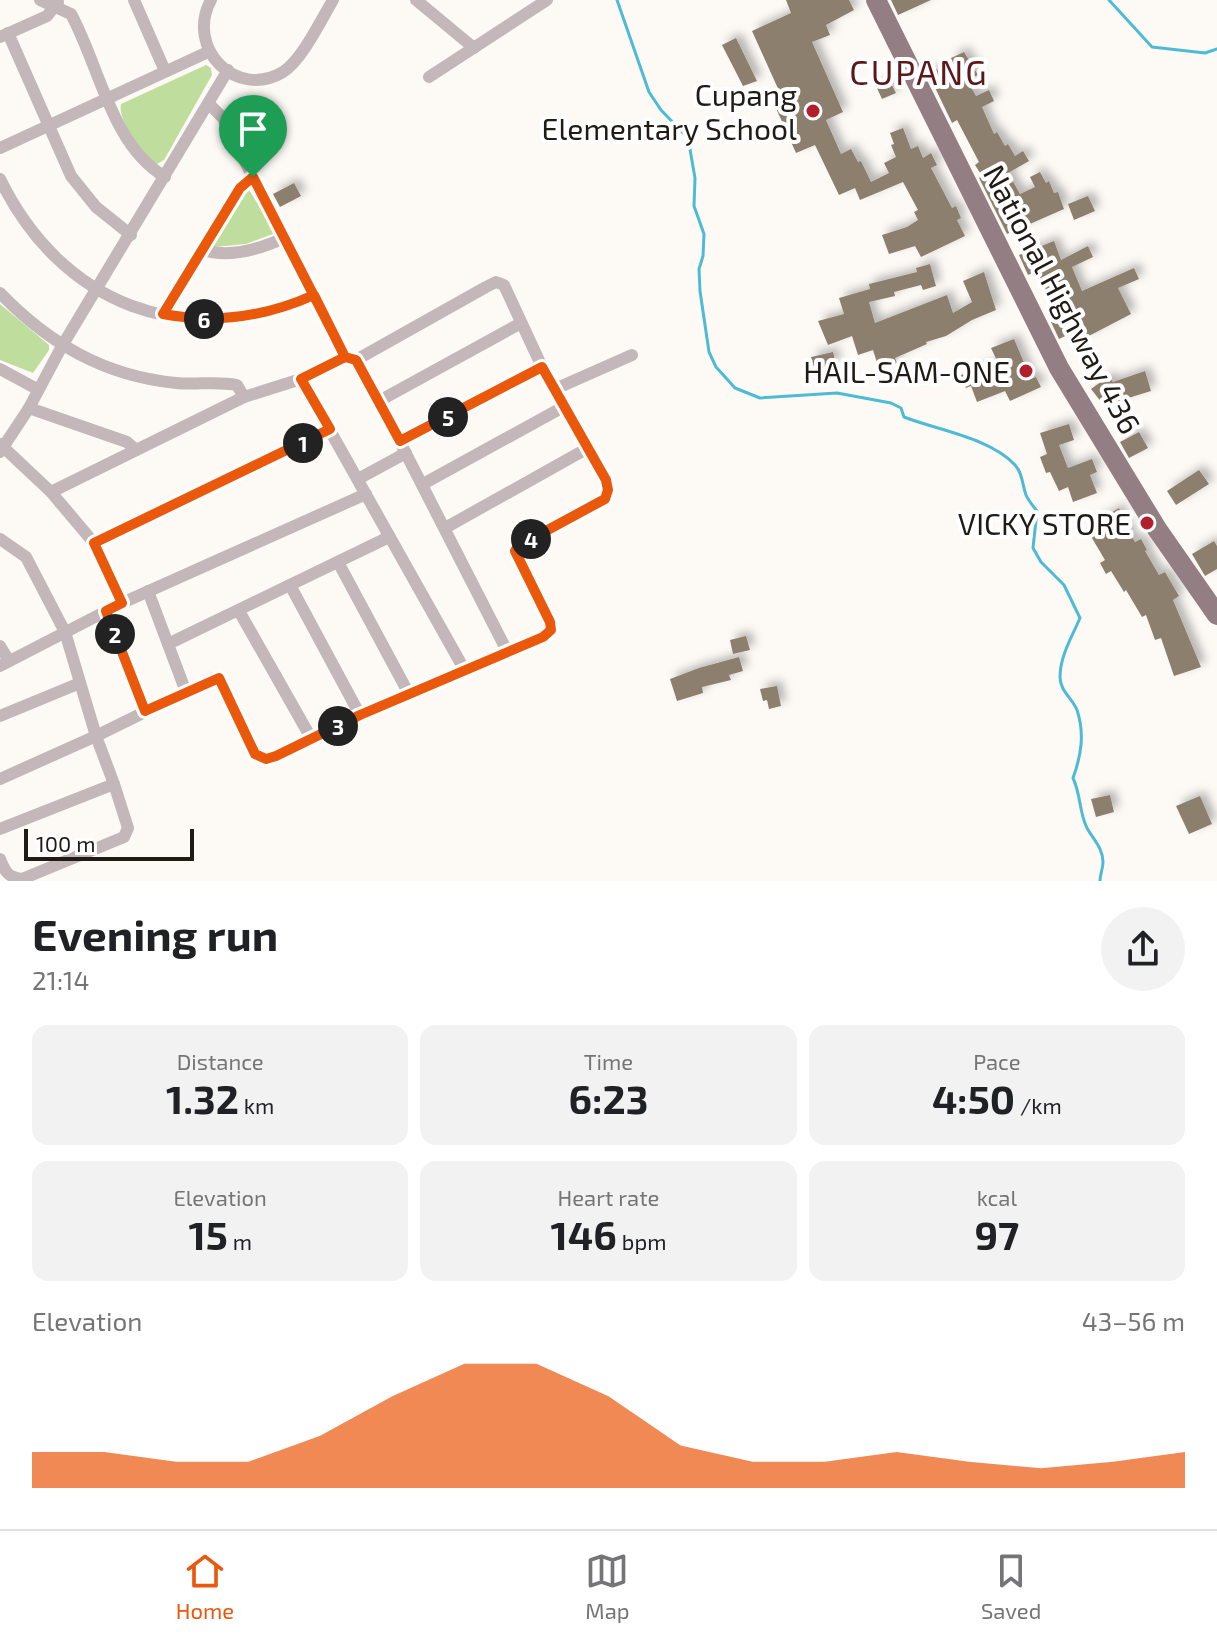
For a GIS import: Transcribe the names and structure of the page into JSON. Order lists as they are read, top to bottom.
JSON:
{
  "streets": {
    "main road": ["National Highway 436"]
  },
  "districts": ["CUPANG"],
  "places": ["Cupang Elementary School", "HAIL-SAM-ONE", "VICKY STORE"],
  "scale_bar": "100 m",
  "page": {
    "pins": [
      "6",
      "5",
      "1",
      "4",
      "2",
      "3"
    ],
    "scale": "100 m",
    "heading": ["Evening run", "21:14"],
    "stats": [
      ["Distance", "1.32 km"],
      ["Time", "6:23"],
      ["Pace", "4:50 /km"],
      ["Elevation", "15 m"],
      ["Heart rate", "146 bpm"],
      ["kcal", "97"]
    ],
    "chart": ["Elevation", "43–56 m"],
    "tabs": ["Home", "Map", "Saved"]
  }
}
